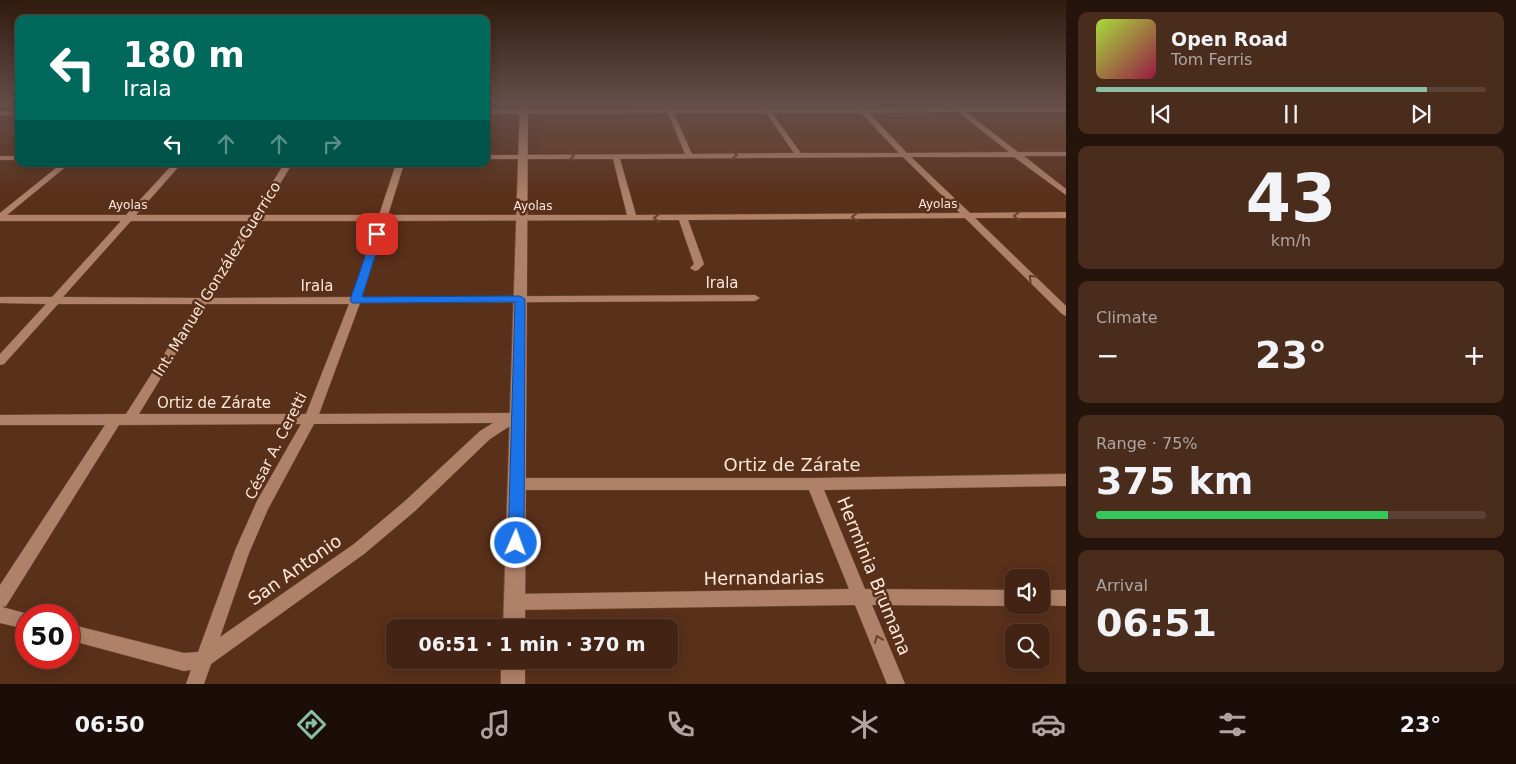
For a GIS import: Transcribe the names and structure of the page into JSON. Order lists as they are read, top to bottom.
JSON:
{
  "streets": {
    "street": [
      "Ayolas",
      "Int. Manuel González Guerrico",
      "Irala",
      "Ortiz de Zárate",
      "César A. Ceretti",
      "San Antonio",
      "Herminia Brumana",
      "Hernandarias"
    ]
  },
  "crossings": [
    ["Ayolas", "Int. Manuel González Guerrico"],
    ["Ayolas", "César A. Ceretti"],
    ["Int. Manuel González Guerrico", "Irala"],
    ["Int. Manuel González Guerrico", "Ortiz de Zárate"],
    ["Irala", "César A. Ceretti"],
    ["Ortiz de Zárate", "César A. Ceretti"],
    ["Ortiz de Zárate", "San Antonio"],
    ["Ortiz de Zárate", "Herminia Brumana"],
    ["César A. Ceretti", "San Antonio"],
    ["Herminia Brumana", "Hernandarias"]
  ],
  "one_way": ["Herminia Brumana"],
  "page": {
    "turn": ["180 m", "Irala"],
    "song": ["Open Road", "Tom Ferris"],
    "tile": [
      ["43", "km/h"],
      "Climate",
      ["Range · 75%", "375 km"],
      ["Arrival", "06:51"]
    ],
    "heat": ["−", "23°", "+"],
    "limit": "50",
    "trip": "06:51 · 1 min · 370 m",
    "tabs": ["06:50", "23°"]
  }
}
